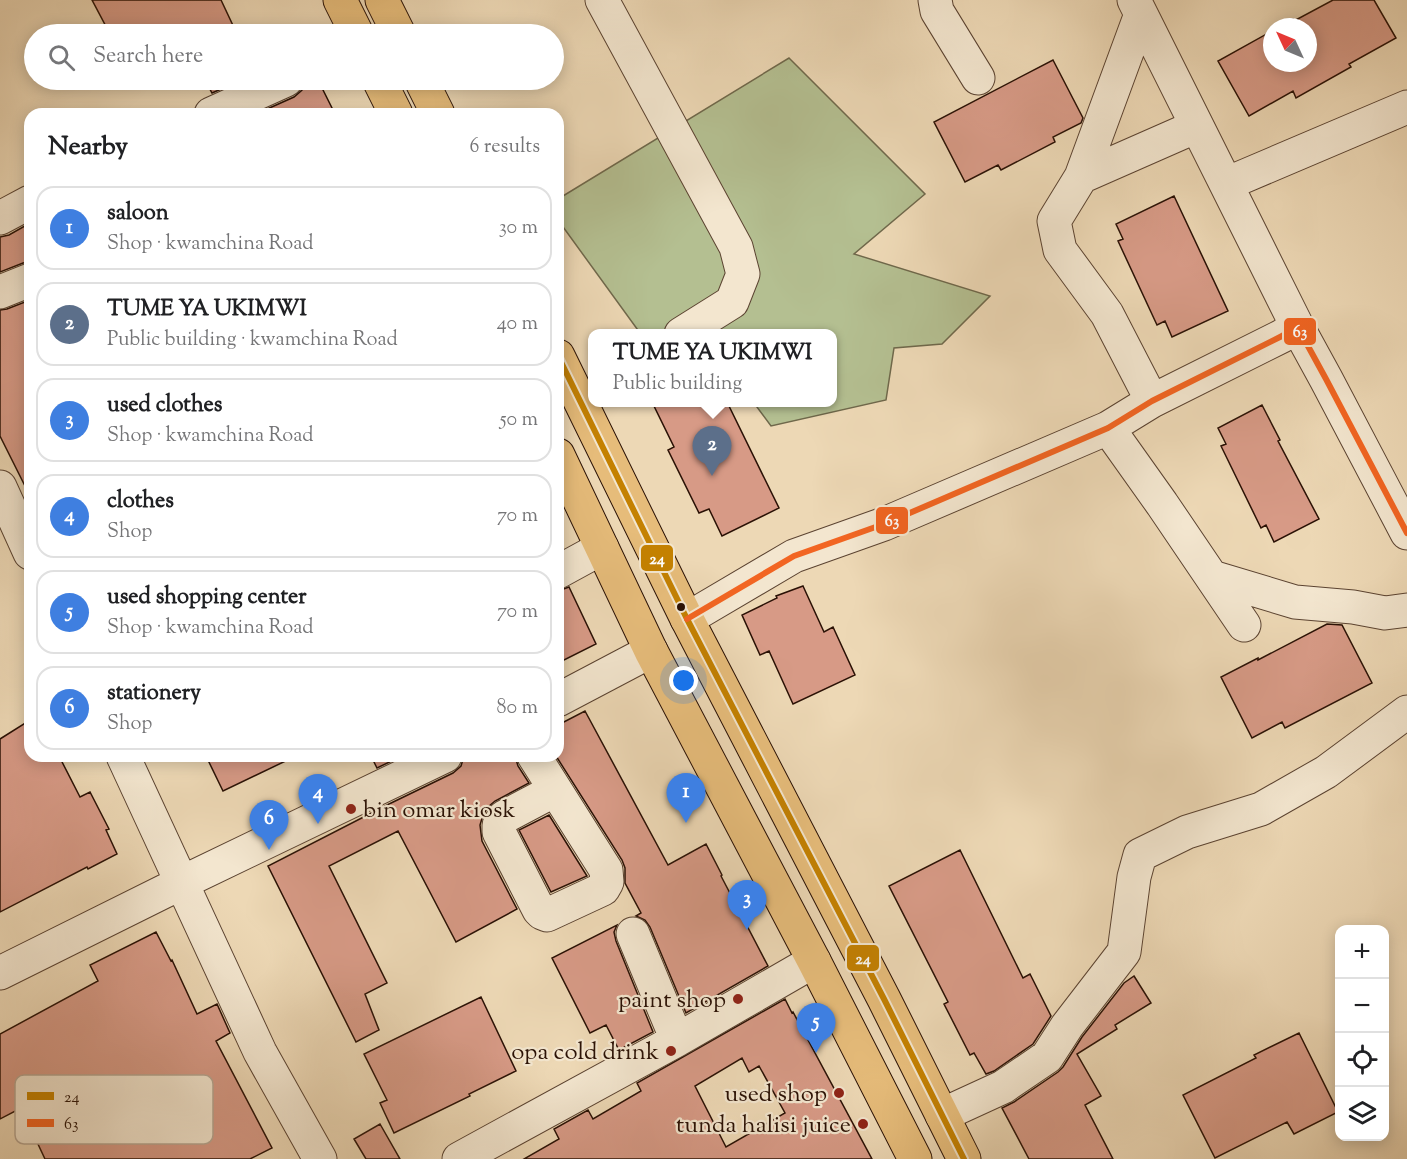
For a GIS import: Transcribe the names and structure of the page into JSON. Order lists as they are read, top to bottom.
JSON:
{
  "places": [
    "bin omar kiosk",
    "paint shop",
    "opa cold drink",
    "used shop",
    "tunda halisi juice"
  ],
  "lines": ["transit line 63", "transit line 24"],
  "legend": ["24", "63"],
  "north": "top left",
  "page": {
    "search": "Search here",
    "heading": ["Nearby", "6 results"],
    "list": [
      {
        "mark": "1",
        "name": "saloon",
        "note": "Shop · kwamchina Road",
        "value": "30 m"
      },
      {
        "mark": "2",
        "name": "TUME YA UKIMWI",
        "note": "Public building · kwamchina Road",
        "value": "40 m"
      },
      {
        "mark": "3",
        "name": "used clothes",
        "note": "Shop · kwamchina Road",
        "value": "50 m"
      },
      {
        "mark": "4",
        "name": "clothes",
        "note": "Shop",
        "value": "70 m"
      },
      {
        "mark": "5",
        "name": "used shopping center",
        "note": "Shop · kwamchina Road",
        "value": "70 m"
      },
      {
        "mark": "6",
        "name": "stationery",
        "note": "Shop",
        "value": "80 m"
      }
    ],
    "popup": ["TUME YA UKIMWI", "Public building"],
    "pins": [
      "2",
      "1",
      "4",
      "6",
      "3",
      "5"
    ],
    "map_buttons": ["+", "−"]
  }
}
